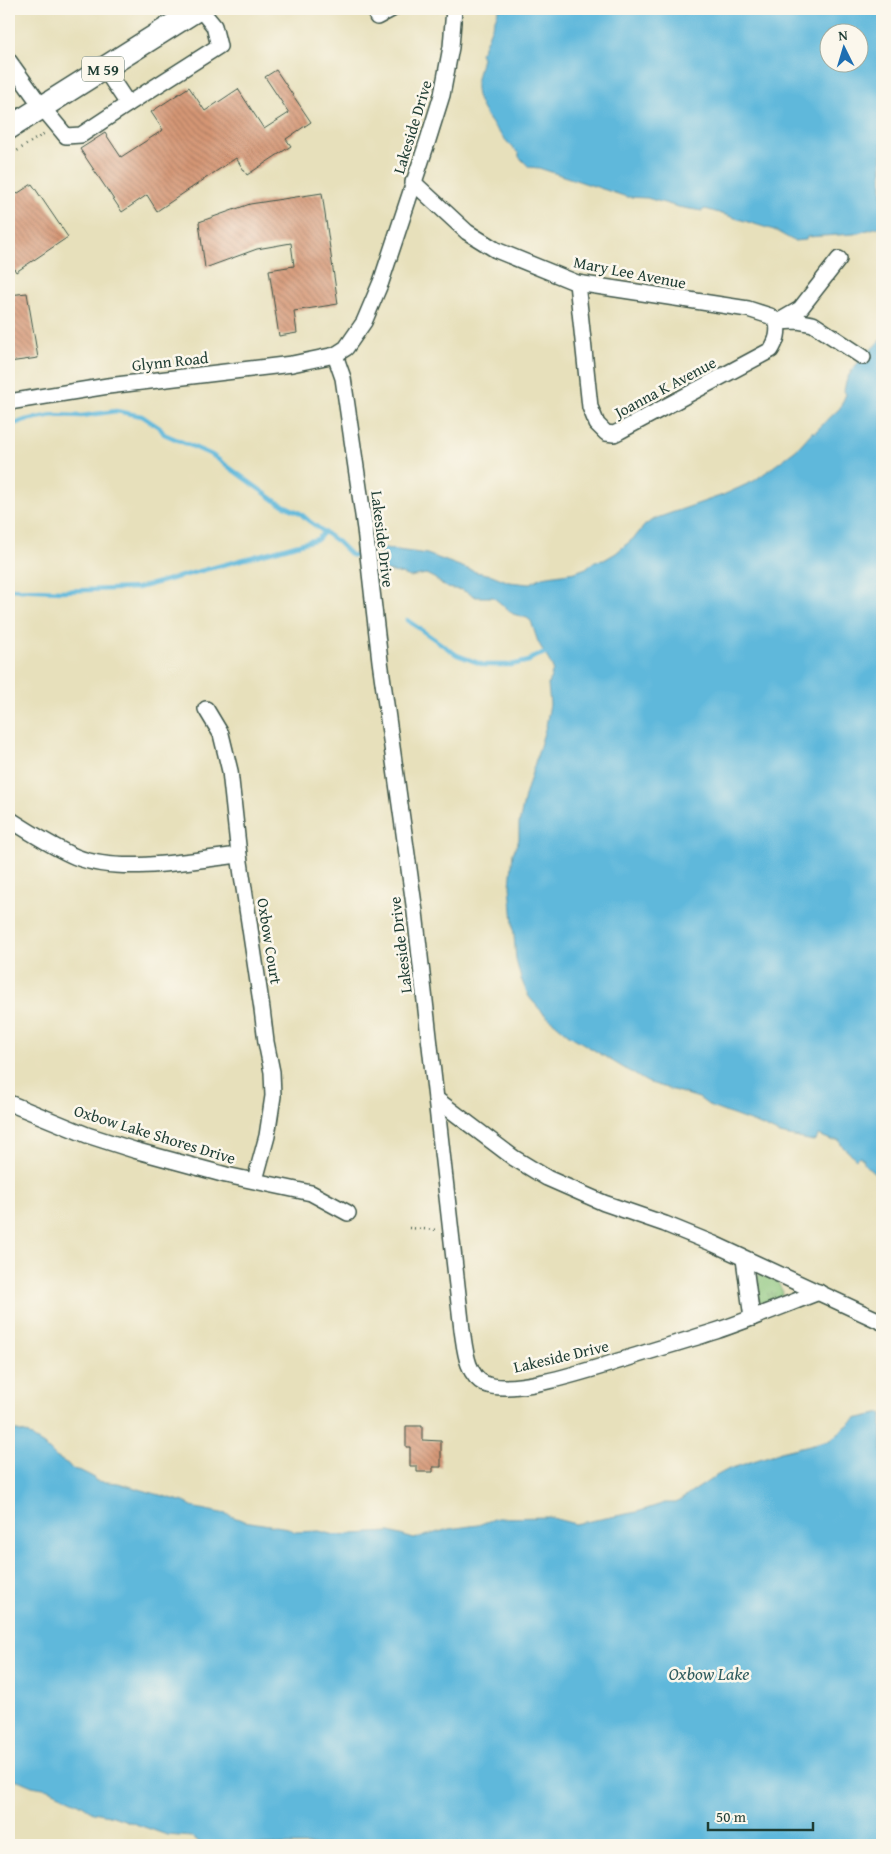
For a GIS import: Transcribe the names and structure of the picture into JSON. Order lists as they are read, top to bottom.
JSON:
{
  "streets": {
    "highway": ["M 59"],
    "street": [
      "Lakeside Drive",
      "Mary Lee Avenue",
      "Glynn Road",
      "Joanna K Avenue",
      "Oxbow Court",
      "Oxbow Lake Shores Drive"
    ]
  },
  "crossings": [
    ["Lakeside Drive", "Mary Lee Avenue"],
    ["Lakeside Drive", "Glynn Road"],
    ["Mary Lee Avenue", "Joanna K Avenue"],
    ["Oxbow Court", "Oxbow Lake Shores Drive"]
  ],
  "water": ["Oxbow Lake"],
  "scale_bar": "50 m",
  "north": "top"
}
